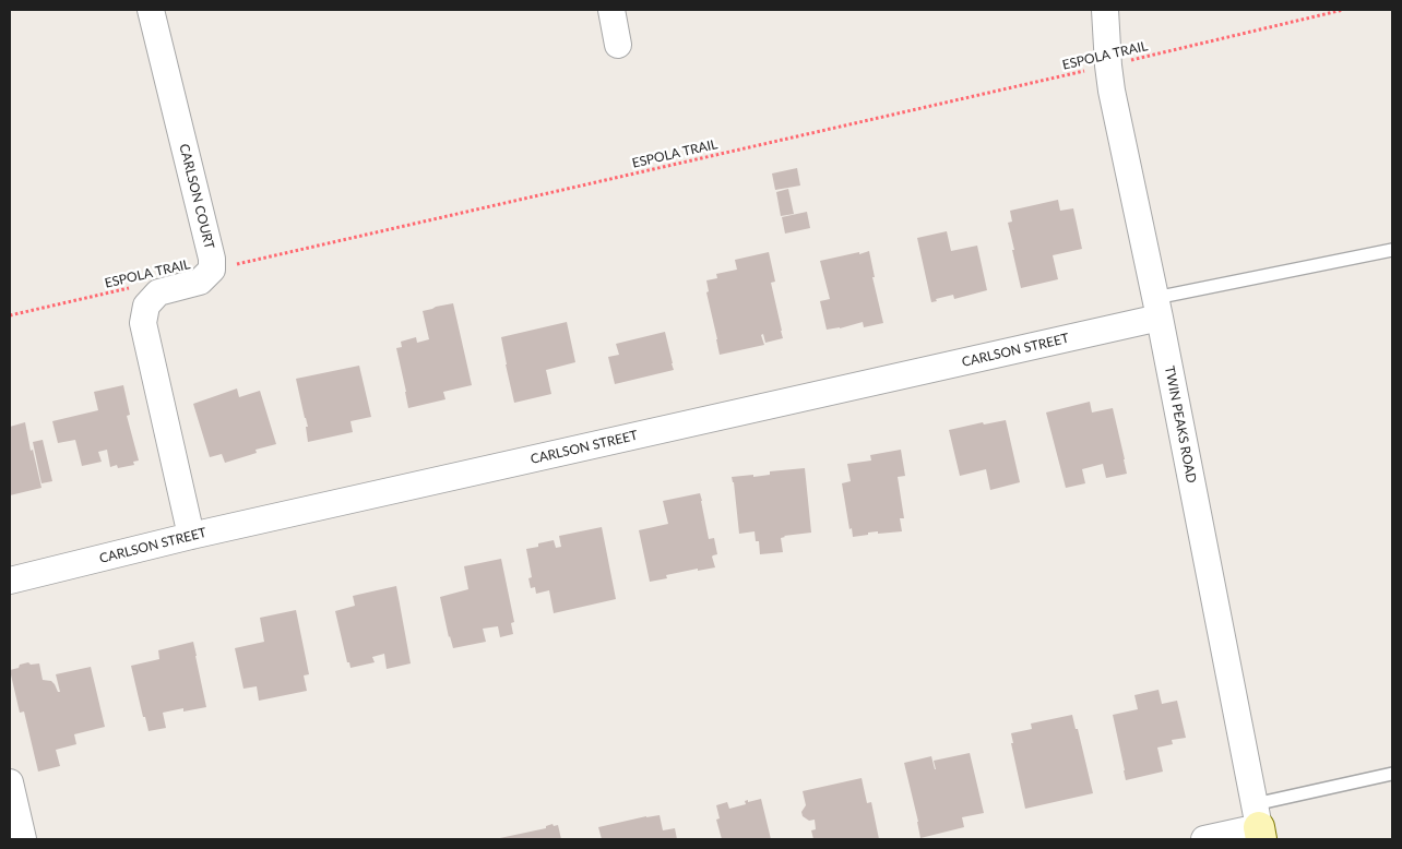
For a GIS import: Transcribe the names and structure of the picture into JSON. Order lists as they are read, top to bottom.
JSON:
{
  "streets": {
    "street": ["CARLSON COURT", "CARLSON STREET", "TWIN PEAKS ROAD"],
    "path": ["ESPOLA TRAIL"]
  },
  "crossings": [
    ["ESPOLA TRAIL", "CARLSON COURT"],
    ["ESPOLA TRAIL", "TWIN PEAKS ROAD"],
    ["CARLSON STREET", "TWIN PEAKS ROAD"]
  ]
}
